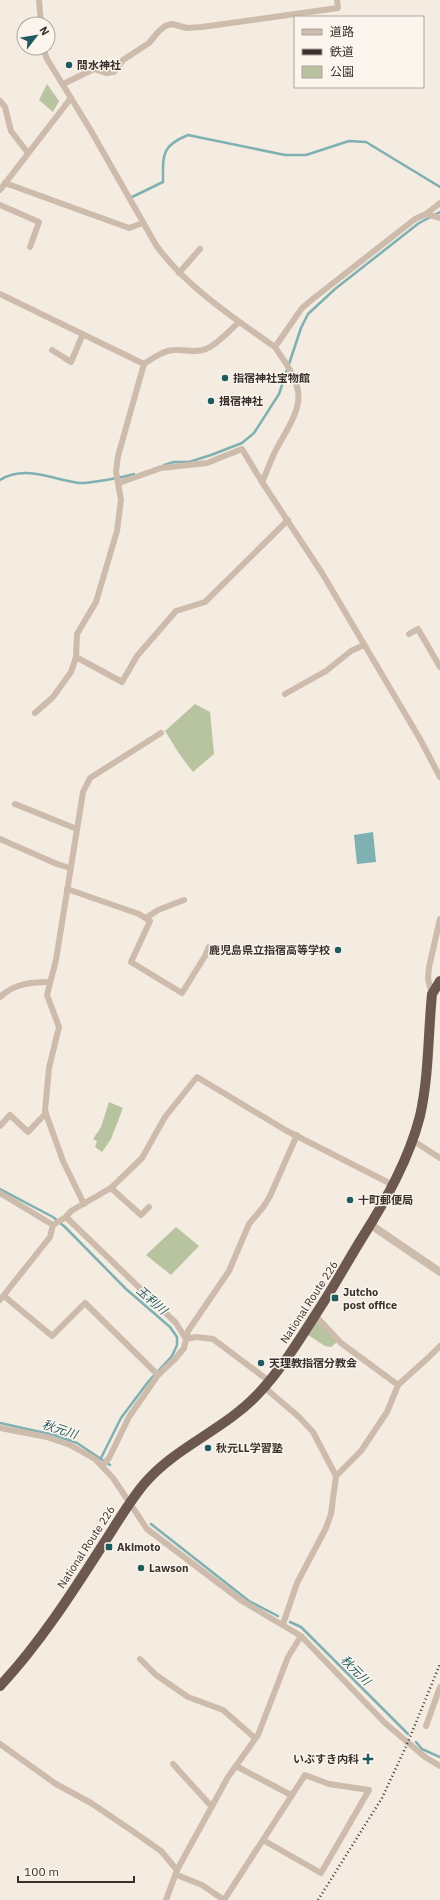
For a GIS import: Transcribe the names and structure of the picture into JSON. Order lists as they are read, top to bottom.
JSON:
{
  "streets": {
    "highway": ["National Route 226"]
  },
  "water": ["玉利川", "秋元川"],
  "places": {
    "other": [
      "間水神社",
      "指宿神社宝物館",
      "揖宿神社",
      "鹿児島県立指宿高等学校",
      "十町郵便局",
      "天理教指宿分教会",
      "秋元LL学習塾",
      "Lawson"
    ],
    "transit": ["Jutcho post office", "Akimoto"],
    "health": ["いぶすき内科"]
  },
  "legend": ["道路", "鉄道", "公園"],
  "scale_bar": "100 m",
  "north": "top right"
}
